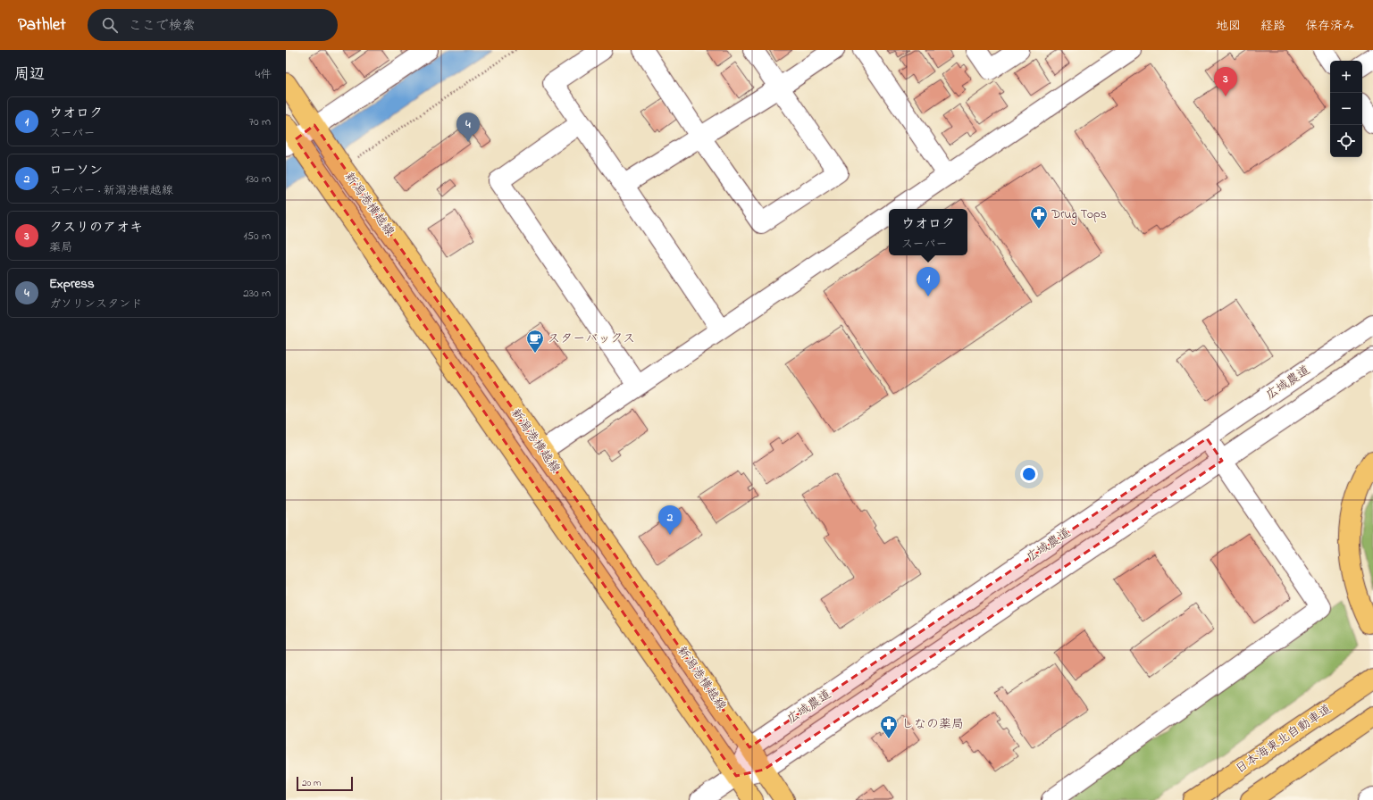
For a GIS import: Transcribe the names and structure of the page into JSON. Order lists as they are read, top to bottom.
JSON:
{
  "streets": {
    "main road": ["新潟港横越線", "日本海東北自動車道"],
    "street": ["広域農道"]
  },
  "crossings": [
    ["新潟港横越線", "広域農道"]
  ],
  "places": {
    "pharmacy": ["Drug Tops", "しなの薬局"],
    "cafe": ["スターバックス"]
  },
  "scale_bar": "20 m",
  "page": {
    "header": "Pathlet",
    "search": "ここで検索",
    "nav": ["地図", "経路", "保存済み"],
    "heading": ["周辺", "4件"],
    "map_buttons": ["+", "−"],
    "pins": [
      "3",
      "4",
      "1",
      "2"
    ],
    "list": [
      {
        "mark": "1",
        "name": "ウオロク",
        "note": "スーパー",
        "value": "70 m"
      },
      {
        "mark": "2",
        "name": "ローソン",
        "note": "スーパー · 新潟港横越線",
        "value": "130 m"
      },
      {
        "mark": "3",
        "name": "クスリのアオキ",
        "note": "薬局",
        "value": "150 m"
      },
      {
        "mark": "4",
        "name": "Express",
        "note": "ガソリンスタンド",
        "value": "230 m"
      }
    ],
    "popup": ["ウオロク", "スーパー"],
    "scale": "20 m"
  }
}
